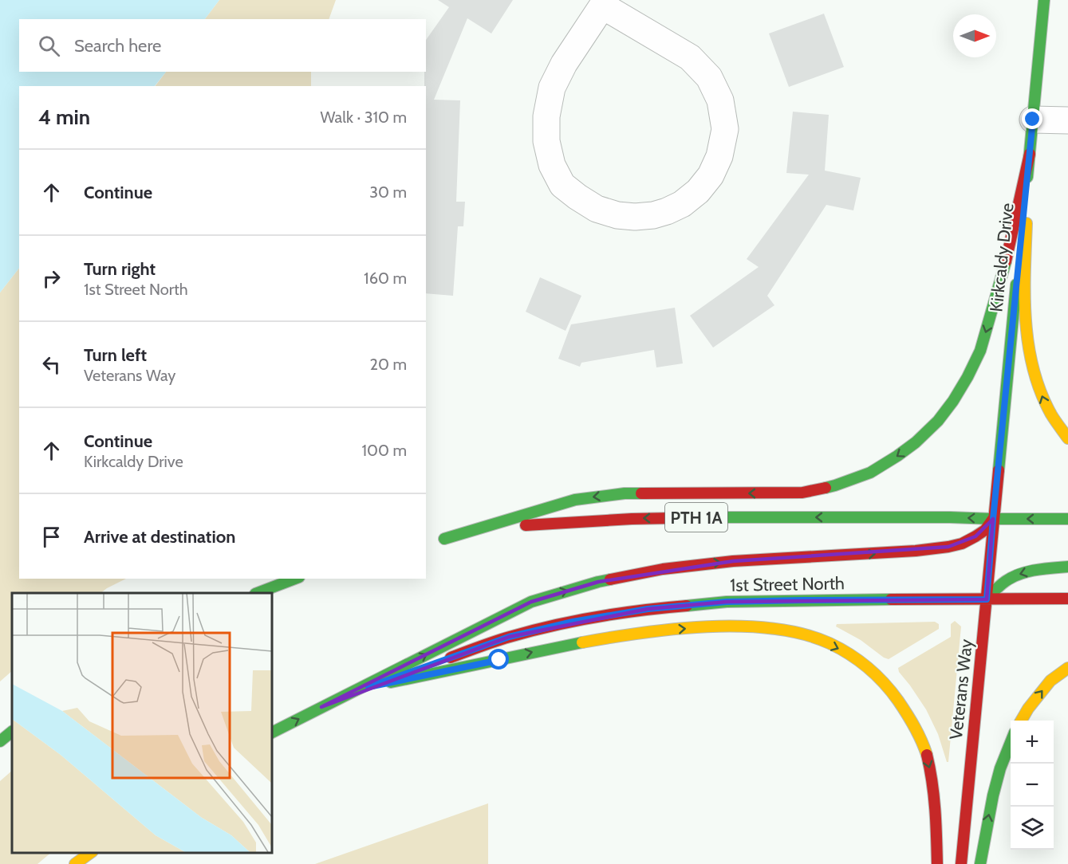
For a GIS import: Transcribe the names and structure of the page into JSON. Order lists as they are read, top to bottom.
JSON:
{
  "streets": {
    "main road": [
      "Kirkcaldy Drive",
      "PTH 1A",
      "1st Street North",
      "Veterans Way"
    ]
  },
  "crossings": [
    ["Kirkcaldy Drive", "PTH 1A"],
    ["Kirkcaldy Drive", "Veterans Way"],
    ["PTH 1A", "Veterans Way"],
    ["1st Street North", "Veterans Way"]
  ],
  "north": "right",
  "page": {
    "search": "Search here",
    "heading": ["4 min", "Walk · 310 m"],
    "list": [
      ["Continue", "30 m"],
      ["Turn right", "1st Street North", "160 m"],
      ["Turn left", "Veterans Way", "20 m"],
      ["Continue", "Kirkcaldy Drive", "100 m"],
      "Arrive at destination"
    ],
    "map_buttons": ["+", "−"]
  }
}
